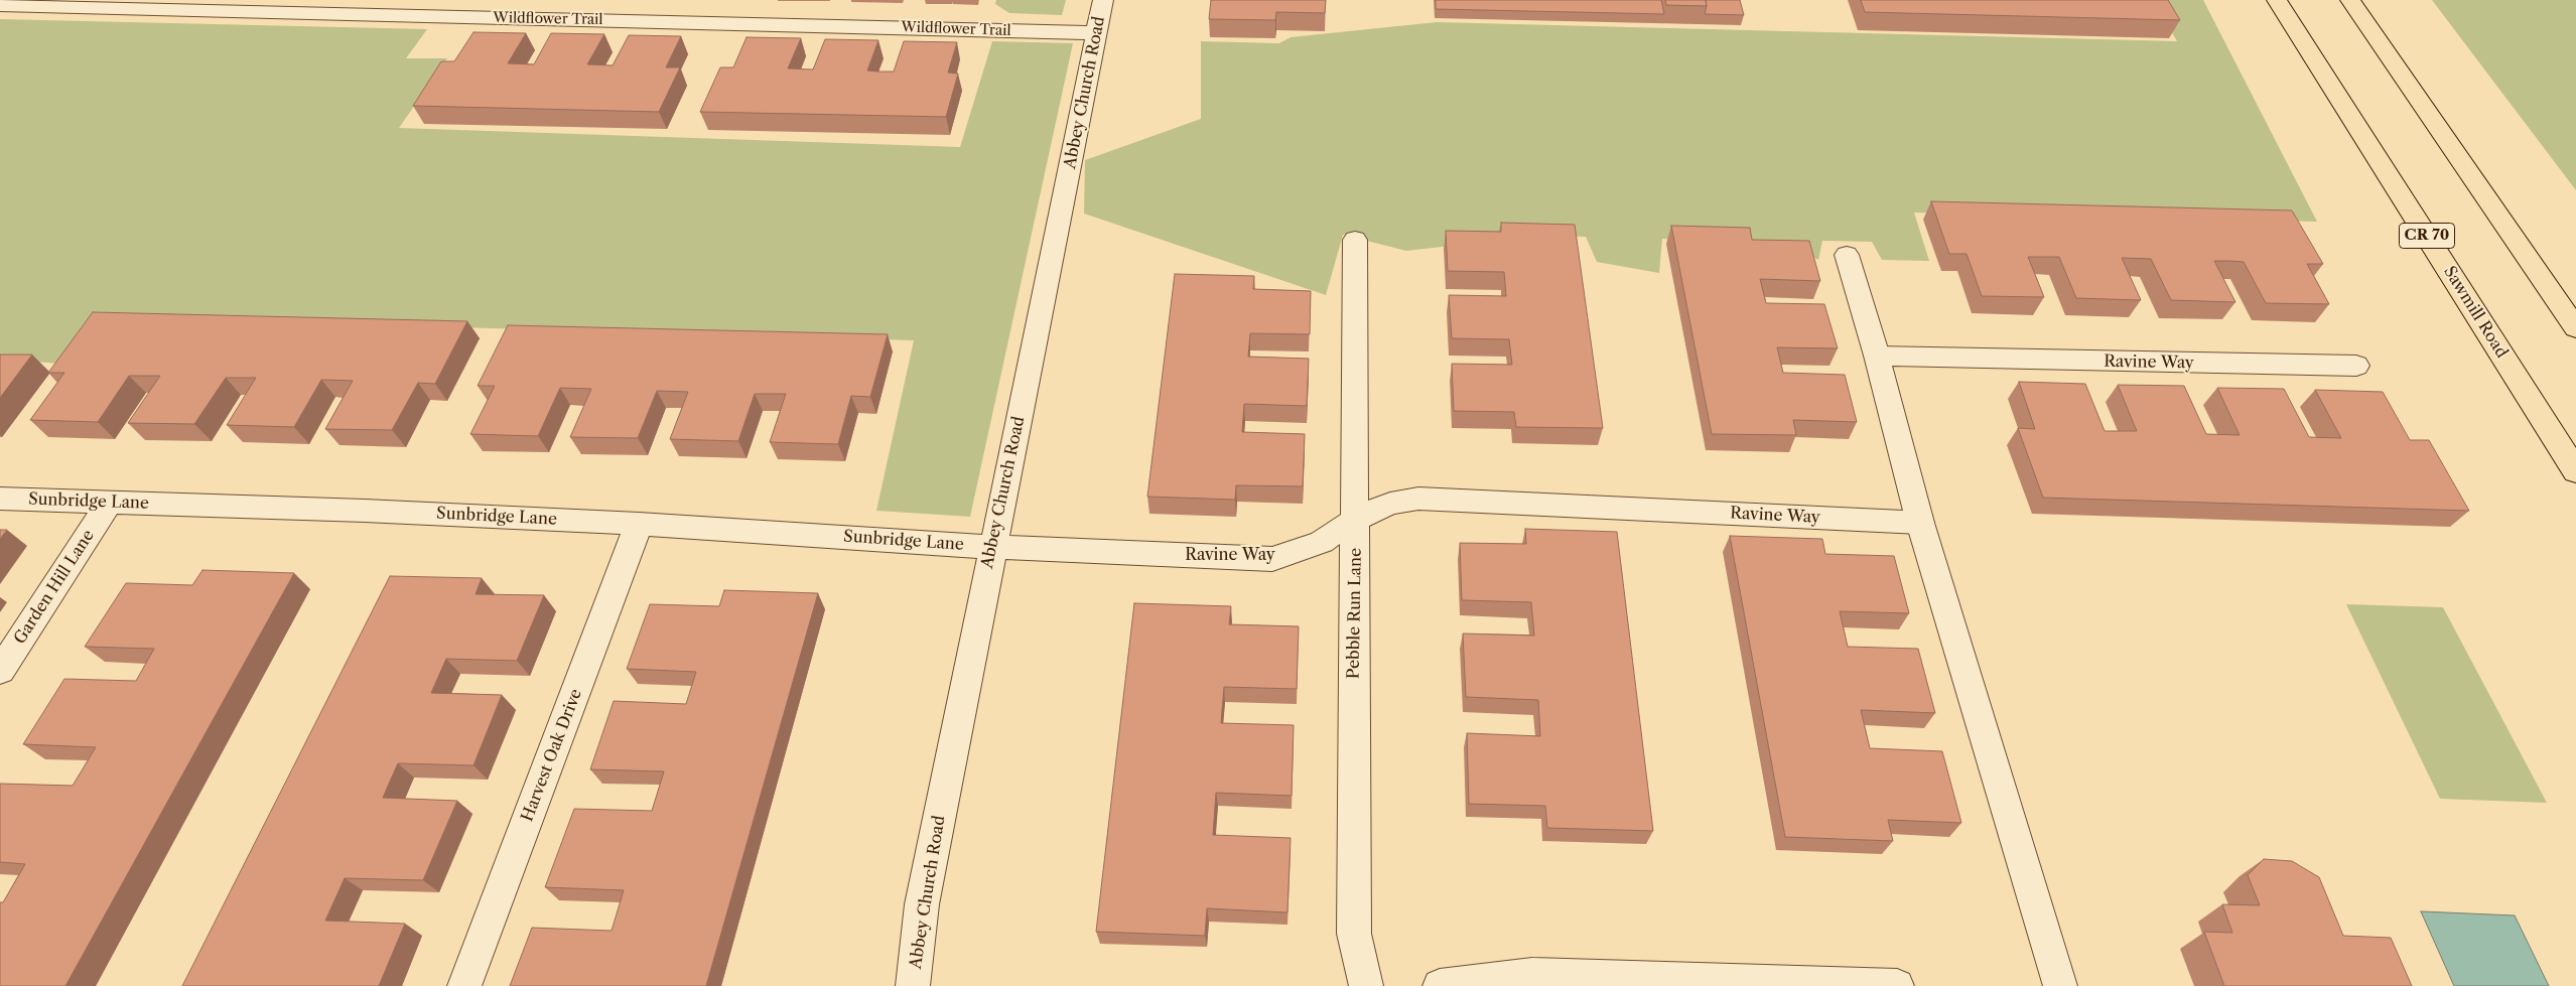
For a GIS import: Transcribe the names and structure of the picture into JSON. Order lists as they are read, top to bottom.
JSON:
{
  "streets": {
    "main road": ["CR 70", "Sawmill Road"],
    "street": [
      "Wildflower Trail",
      "Abbey Church Road",
      "Ravine Way",
      "Sunbridge Lane",
      "Garden Hill Lane",
      "Pebble Run Lane",
      "Harvest Oak Drive"
    ]
  },
  "crossings": [
    ["Wildflower Trail", "Abbey Church Road"],
    ["Abbey Church Road", "Ravine Way"],
    ["Abbey Church Road", "Sunbridge Lane"],
    ["Ravine Way", "Sunbridge Lane"],
    ["Ravine Way", "Pebble Run Lane"],
    ["Sunbridge Lane", "Garden Hill Lane"],
    ["Sunbridge Lane", "Harvest Oak Drive"]
  ]
}
